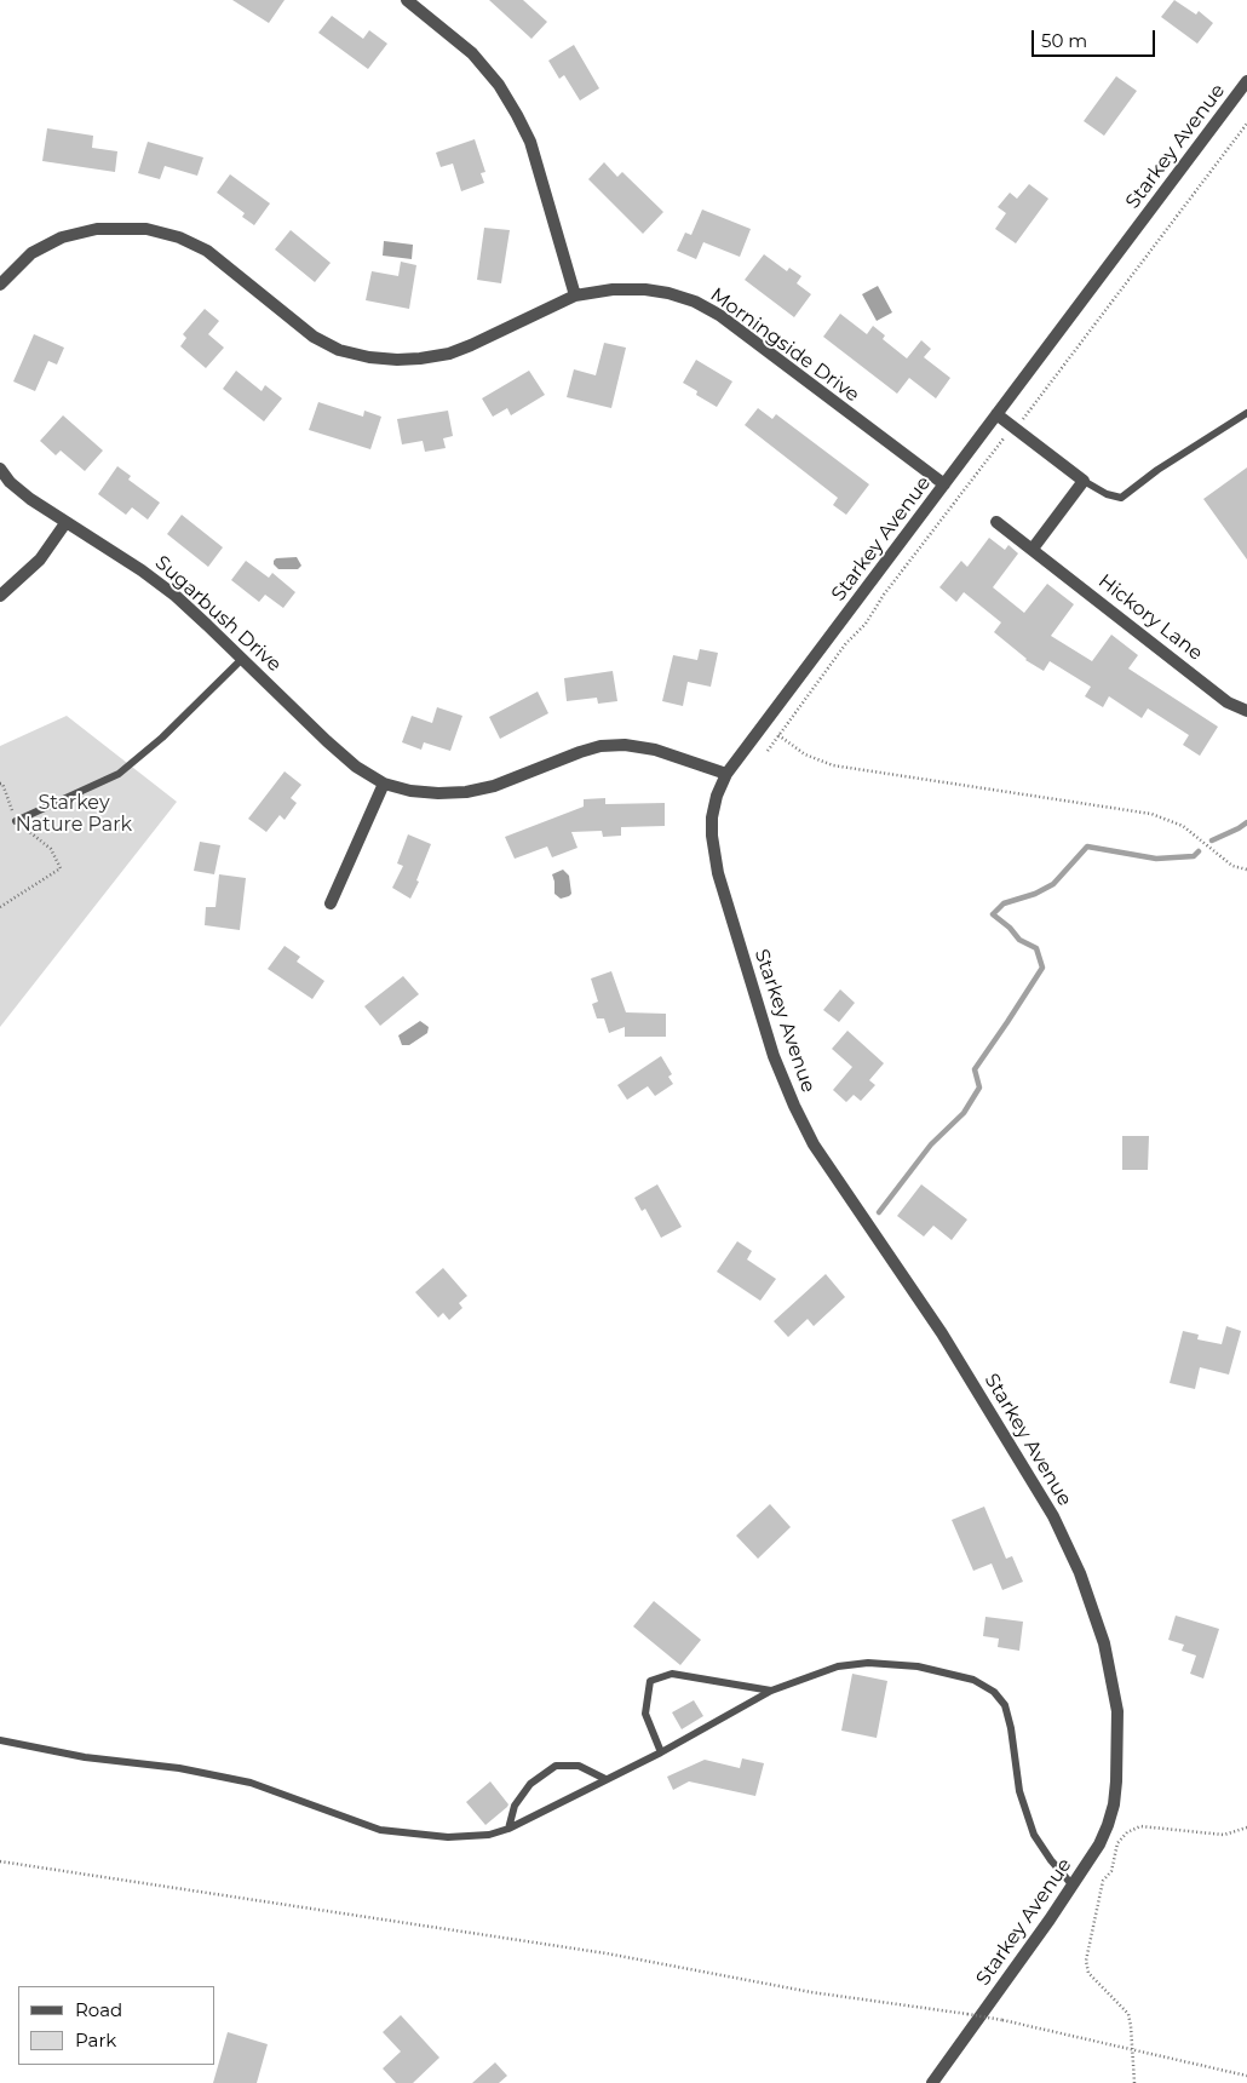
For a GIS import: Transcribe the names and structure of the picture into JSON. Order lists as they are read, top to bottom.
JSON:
{
  "streets": {
    "street": [
      "Starkey Avenue",
      "Morningside Drive",
      "Sugarbush Drive",
      "Hickory Lane"
    ]
  },
  "crossings": [
    ["Starkey Avenue", "Morningside Drive"],
    ["Starkey Avenue", "Sugarbush Drive"]
  ],
  "parks": ["Starkey Nature Park"],
  "legend": ["Road", "Park"],
  "scale_bar": "50 m"
}
